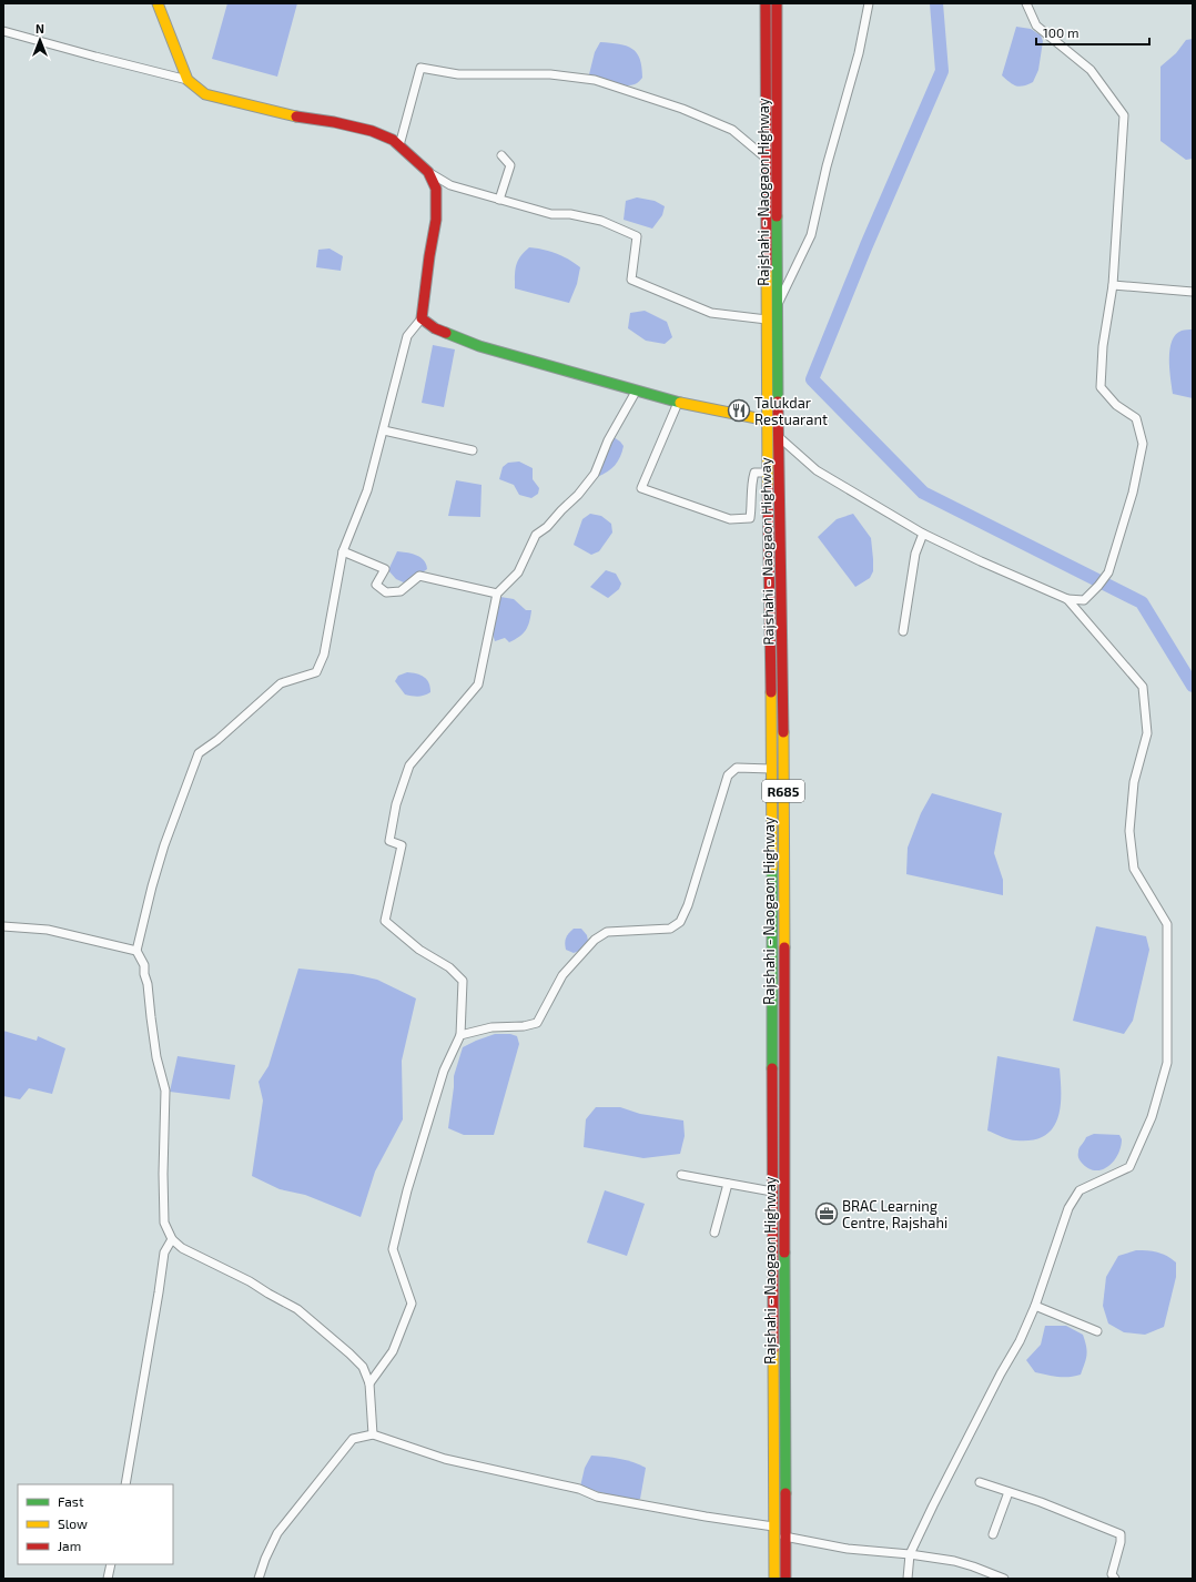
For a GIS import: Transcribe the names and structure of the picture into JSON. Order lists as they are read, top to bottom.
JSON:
{
  "streets": {
    "main road": ["Rajshahi - Naogaon Highway", "R685"]
  },
  "places": {
    "restaurant": ["Talukdar Restuarant"],
    "office": ["BRAC Learning Centre, Rajshahi"]
  },
  "legend": ["Fast", "Slow", "Jam"],
  "scale_bar": "100 m",
  "north": "top"
}
